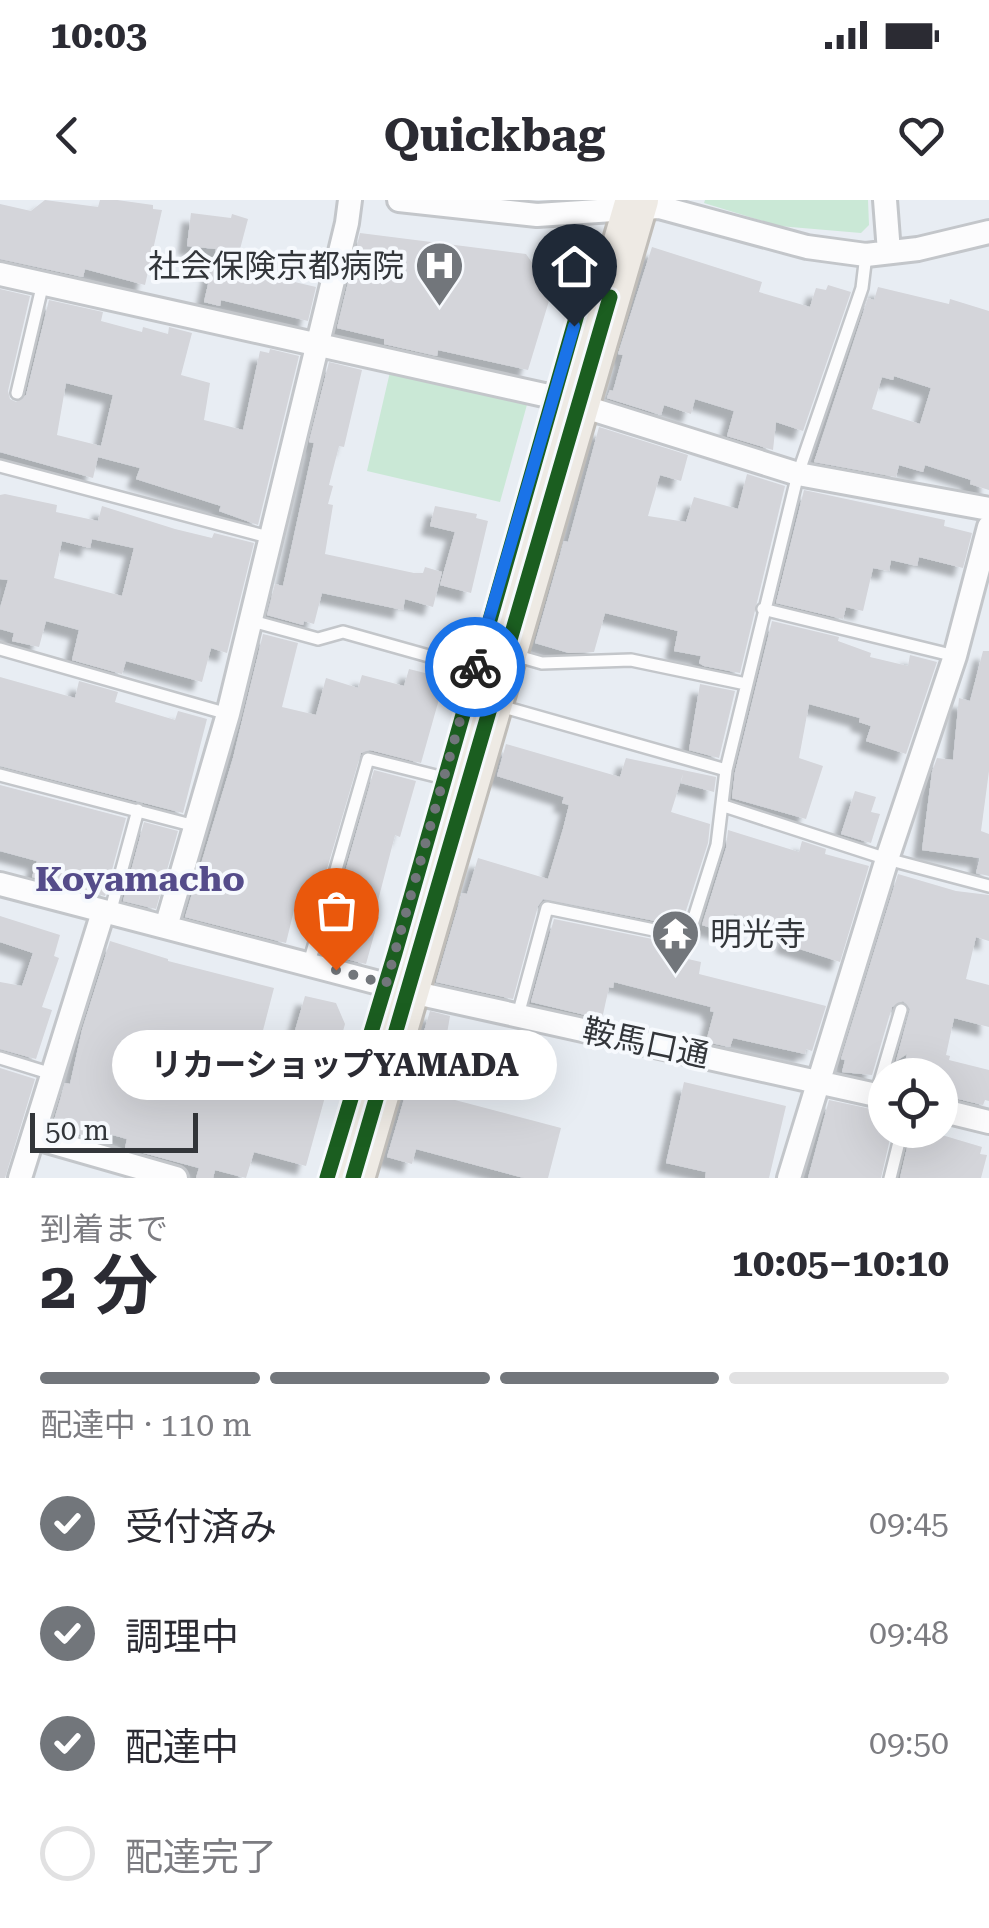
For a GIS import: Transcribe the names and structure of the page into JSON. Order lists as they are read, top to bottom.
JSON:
{
  "streets": {
    "street": ["鞍馬口通"]
  },
  "districts": ["Koyamacho"],
  "places": {
    "hospital": ["社会保険京都病院"],
    "other": ["リカーショップYAMADA"],
    "temple": ["明光寺"]
  },
  "scale_bar": "50 m",
  "page": {
    "status": "10:03",
    "header": "Quickbag",
    "bubble": "リカーショップYAMADA",
    "scale": "50 m",
    "heading": ["2 分", "到着まで", "10:05–10:10"],
    "bar": "配達中 · 110 m",
    "list": [
      ["受付済み", "09:45"],
      ["調理中", "09:48"],
      ["配達中", "09:50"],
      "配達完了"
    ]
  }
}
